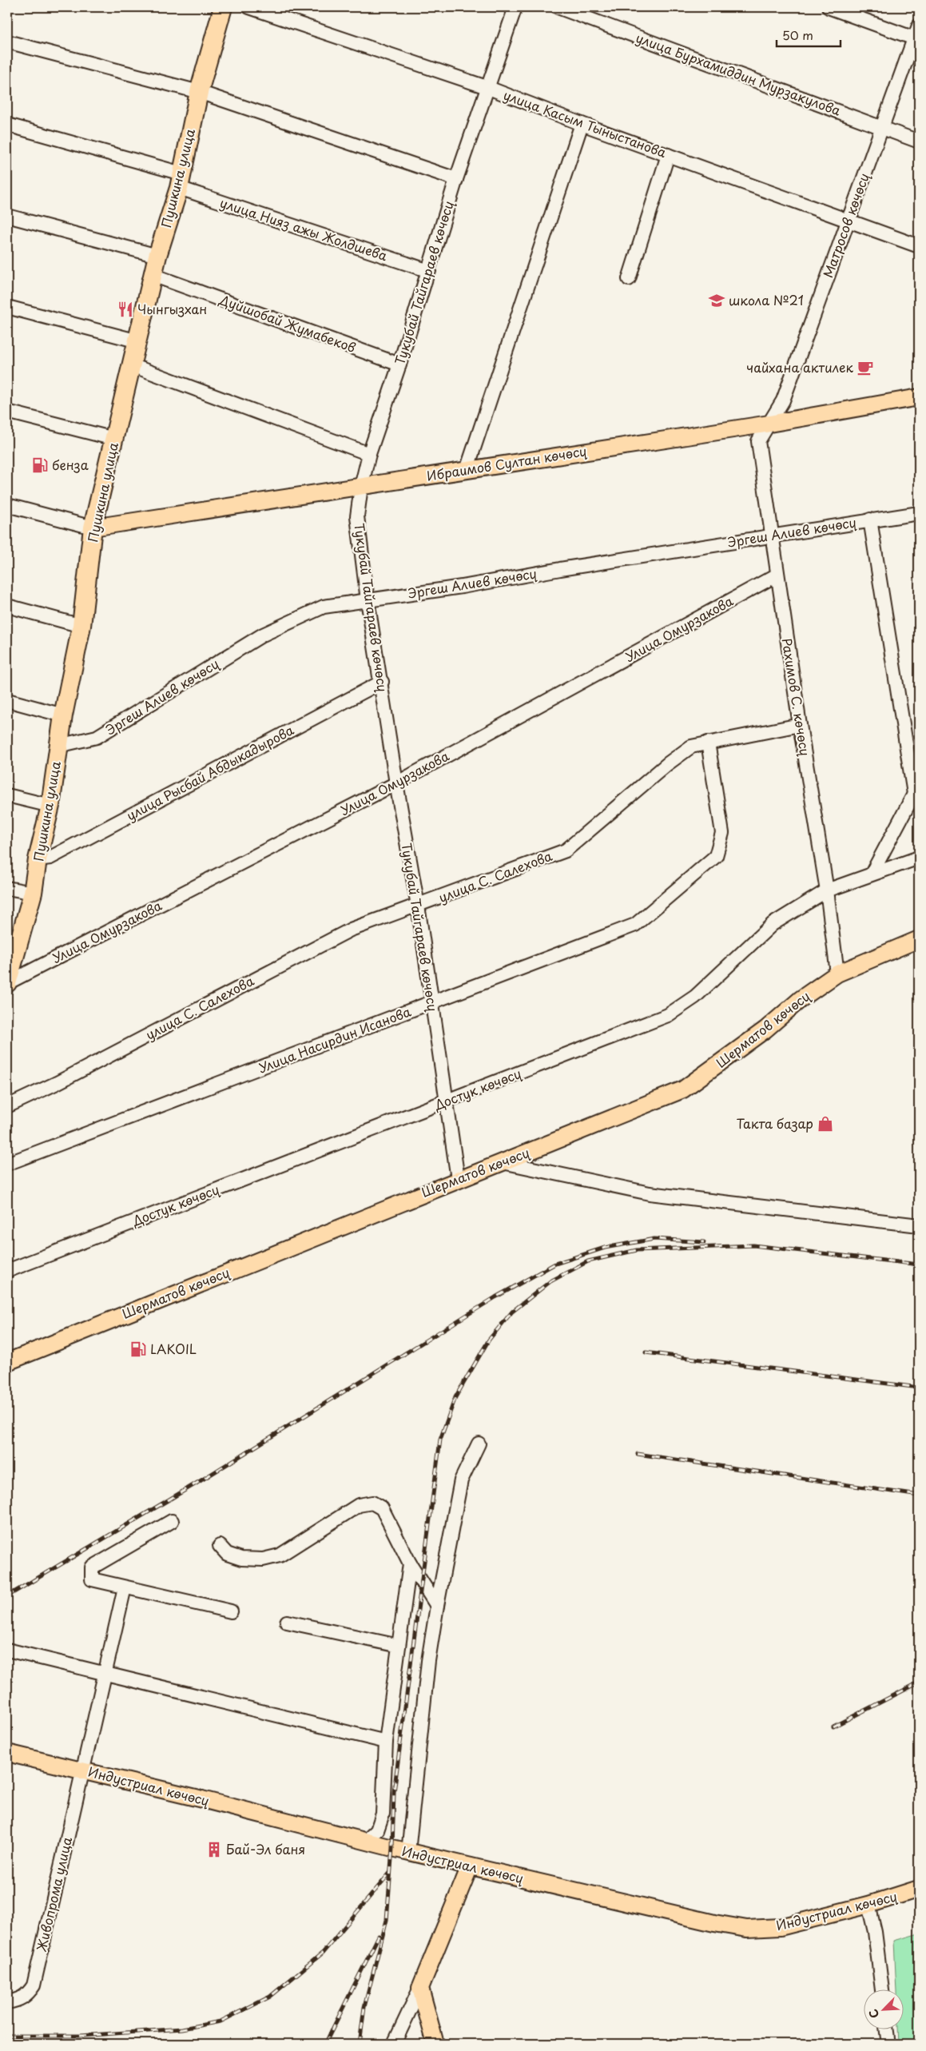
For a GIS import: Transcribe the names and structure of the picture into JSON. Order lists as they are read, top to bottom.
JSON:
{
  "streets": {
    "highway": ["Пушкина улица"],
    "main road": ["Ибраимов Султан көчөсү", "Шерматов көчөсү", "Индустриал көчөсү"],
    "street": [
      "улица Бурхамиддин Мурзакулова",
      "улица Касым Тыныстанова",
      "Матросов көчөсү",
      "улица Нияз ажы Жолдшева",
      "Тукубай Тайгараев көчөсү",
      "Дуйшобай Жумабеков",
      "Эргеш Алиев көчөсү",
      "Улица Омурзакова",
      "Рахимов С. көчөсү",
      "улица Рысбай Абдыкадырова",
      "улица С. Салехова",
      "Улица Насирдин Исанова",
      "Достук көчөсү",
      "Живопрома улица"
    ]
  },
  "crossings": [
    ["улица Бурхамиддин Мурзакулова", "Матросов көчөсү"],
    ["улица Касым Тыныстанова", "Матросов көчөсү"],
    ["улица Касым Тыныстанова", "Тукубай Тайгараев көчөсү"],
    ["Пушкина улица", "улица Нияз ажы Жолдшева"],
    ["Пушкина улица", "Дуйшобай Жумабеков"],
    ["Пушкина улица", "Ибраимов Султан көчөсү"],
    ["Пушкина улица", "Эргеш Алиев көчөсү"],
    ["Пушкина улица", "Улица Омурзакова"],
    ["Пушкина улица", "улица Рысбай Абдыкадырова"],
    ["Матросов көчөсү", "Ибраимов Султан көчөсү"],
    ["Матросов көчөсү", "Рахимов С. көчөсү"],
    ["улица Нияз ажы Жолдшева", "Тукубай Тайгараев көчөсү"],
    ["Тукубай Тайгараев көчөсү", "Дуйшобай Жумабеков"],
    ["Тукубай Тайгараев көчөсү", "Ибраимов Султан көчөсү"],
    ["Тукубай Тайгараев көчөсү", "Эргеш Алиев көчөсү"],
    ["Тукубай Тайгараев көчөсү", "Улица Омурзакова"],
    ["Тукубай Тайгараев көчөсү", "улица Рысбай Абдыкадырова"],
    ["Тукубай Тайгараев көчөсү", "улица С. Салехова"],
    ["Тукубай Тайгараев көчөсү", "Шерматов көчөсү"],
    ["Тукубай Тайгараев көчөсү", "Улица Насирдин Исанова"],
    ["Тукубай Тайгараев көчөсү", "Достук көчөсү"],
    ["Ибраимов Султан көчөсү", "Рахимов С. көчөсү"],
    ["Эргеш Алиев көчөсү", "Рахимов С. көчөсү"],
    ["Улица Омурзакова", "Рахимов С. көчөсү"],
    ["Рахимов С. көчөсү", "улица С. Салехова"],
    ["Рахимов С. көчөсү", "Шерматов көчөсү"],
    ["Рахимов С. көчөсү", "Достук көчөсү"],
    ["улица С. Салехова", "Улица Насирдин Исанова"],
    ["Индустриал көчөсү", "Живопрома улица"]
  ],
  "places": {
    "school or university": ["школа №21"],
    "restaurant": ["Чынгызхан"],
    "cafe": ["чайхана актилек"],
    "fuel station": ["бенза", "LAKOIL"],
    "shop": ["Такта базар"],
    "building": ["Бай-Эл баня"]
  },
  "scale_bar": "50 m",
  "north": "bottom left"
}
